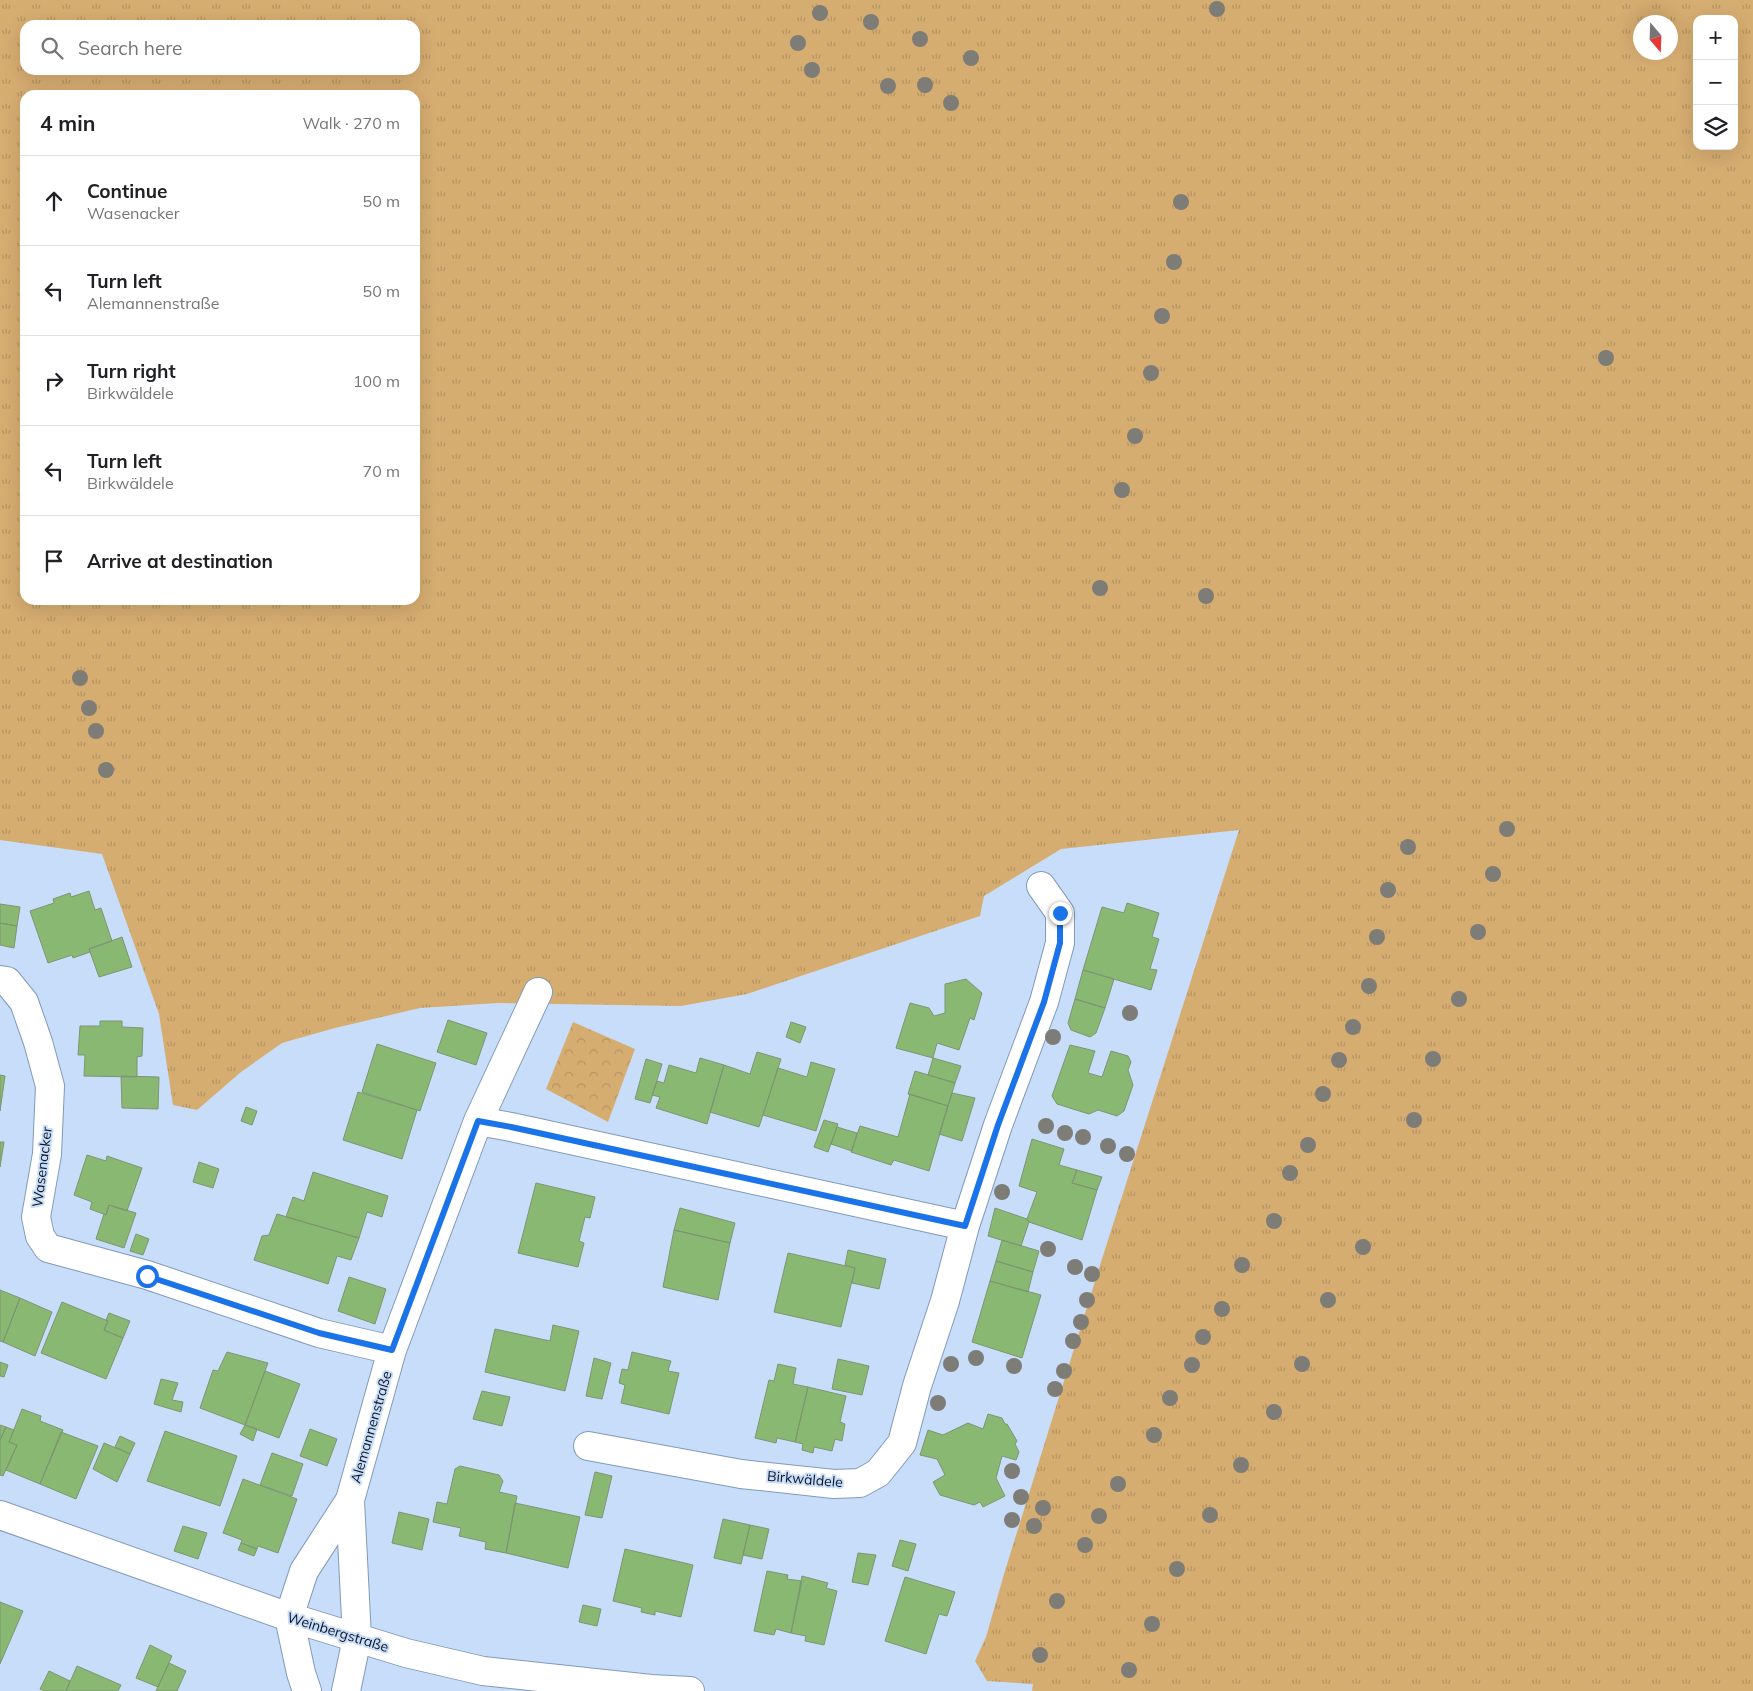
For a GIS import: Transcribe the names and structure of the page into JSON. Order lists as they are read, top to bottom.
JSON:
{
  "streets": {
    "street": [
      "Wasenacker",
      "Alemannenstraße",
      "Birkwäldele",
      "Weinbergstraße"
    ]
  },
  "crossings": [
    ["Wasenacker", "Alemannenstraße"],
    ["Alemannenstraße", "Weinbergstraße"]
  ],
  "north": "bottom",
  "page": {
    "map_buttons": ["+", "−"],
    "search": "Search here",
    "heading": ["4 min", "Walk · 270 m"],
    "list": [
      ["Continue", "Wasenacker", "50 m"],
      ["Turn left", "Alemannenstraße", "50 m"],
      ["Turn right", "Birkwäldele", "100 m"],
      ["Turn left", "Birkwäldele", "70 m"],
      "Arrive at destination"
    ]
  }
}
